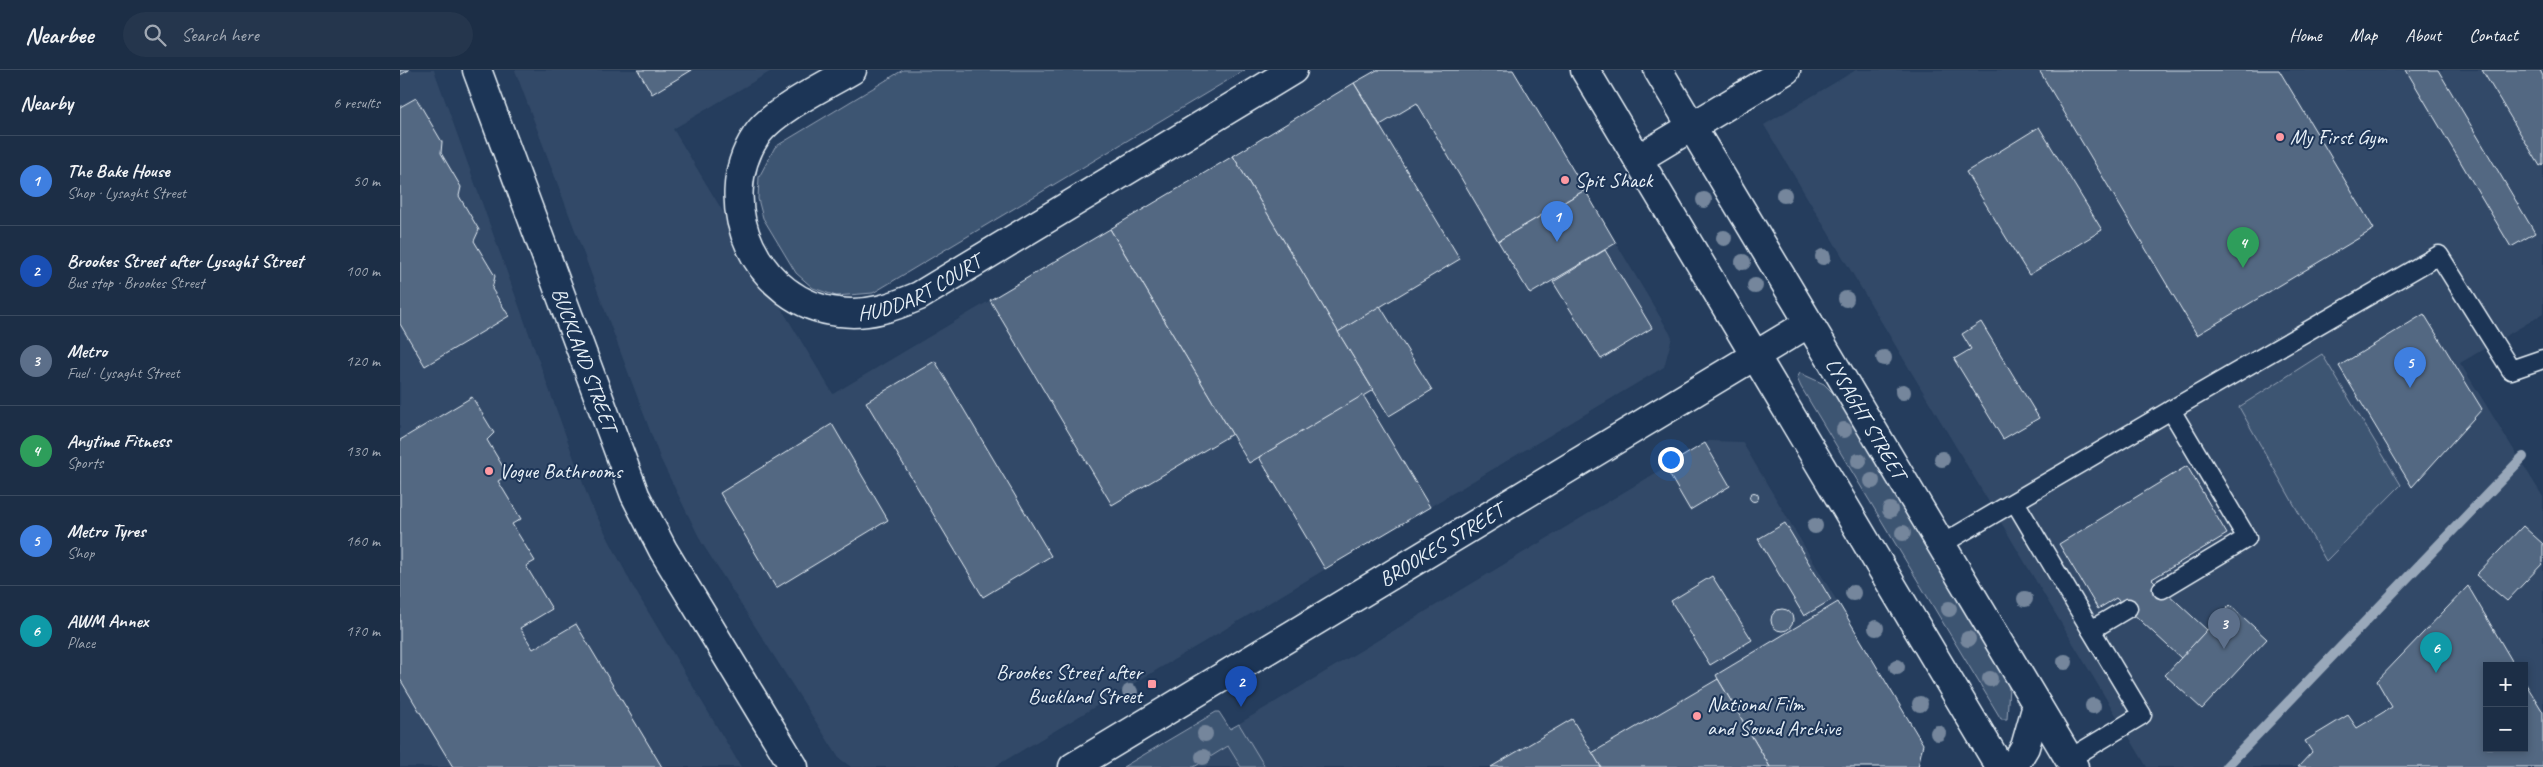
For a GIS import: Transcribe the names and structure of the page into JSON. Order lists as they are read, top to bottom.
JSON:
{
  "streets": {
    "street": [
      "HUDDART COURT",
      "BUCKLAND STREET",
      "LYSAGHT STREET",
      "BROOKES STREET"
    ]
  },
  "crossings": [
    ["LYSAGHT STREET", "BROOKES STREET"]
  ],
  "places": {
    "other": [
      "My First Gym",
      "Spit Shack",
      "Vogue Bathrooms",
      "National Film and Sound Archive"
    ],
    "transit": ["Brookes Street after Buckland Street"]
  },
  "page": {
    "header": "Nearbee",
    "search": "Search here",
    "nav": [
      "Home",
      "Map",
      "About",
      "Contact"
    ],
    "heading": ["Nearby", "6 results"],
    "list": [
      {
        "mark": "1",
        "name": "The Bake House",
        "note": "Shop · Lysaght Street",
        "value": "50 m"
      },
      {
        "mark": "2",
        "name": "Brookes Street after Lysaght Street",
        "note": "Bus stop · Brookes Street",
        "value": "100 m"
      },
      {
        "mark": "3",
        "name": "Metro",
        "note": "Fuel · Lysaght Street",
        "value": "120 m"
      },
      {
        "mark": "4",
        "name": "Anytime Fitness",
        "note": "Sports",
        "value": "130 m"
      },
      {
        "mark": "5",
        "name": "Metro Tyres",
        "note": "Shop",
        "value": "160 m"
      },
      {
        "mark": "6",
        "name": "AWM Annex",
        "note": "Place",
        "value": "170 m"
      }
    ],
    "pins": [
      "1",
      "4",
      "5",
      "3",
      "6",
      "2"
    ],
    "map_buttons": ["+", "−"]
  }
}
